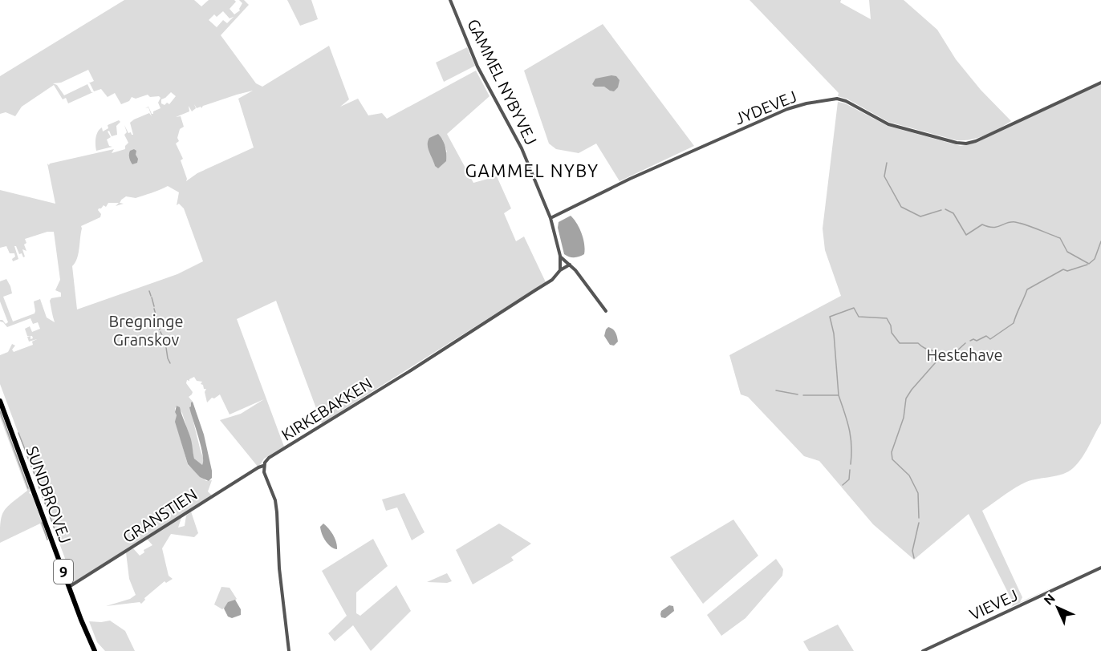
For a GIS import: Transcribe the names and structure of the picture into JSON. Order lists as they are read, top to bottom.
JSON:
{
  "streets": {
    "main road": ["SUNDBROVEJ", "9"],
    "street": [
      "GAMMEL NYBYVEJ",
      "JYDEVEJ",
      "KIRKEBAKKEN",
      "GRANSTIEN",
      "VIEVEJ"
    ]
  },
  "crossings": [
    ["GAMMEL NYBYVEJ", "JYDEVEJ"],
    ["GAMMEL NYBYVEJ", "KIRKEBAKKEN"],
    ["KIRKEBAKKEN", "GRANSTIEN"],
    ["SUNDBROVEJ", "GRANSTIEN"]
  ],
  "districts": ["GAMMEL NYBY"],
  "parks": ["Bregninge Granskov", "Hestehave"],
  "north": "top left"
}
